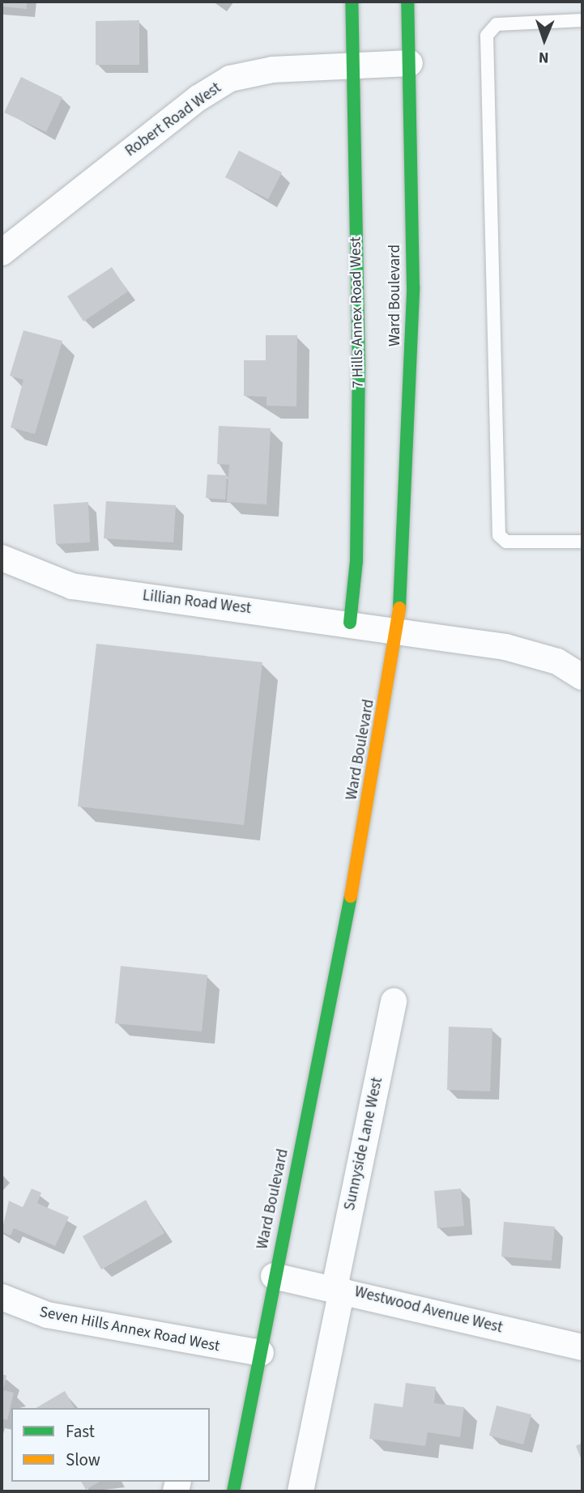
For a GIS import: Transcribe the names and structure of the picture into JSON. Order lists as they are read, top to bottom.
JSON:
{
  "streets": {
    "main road": ["Ward Boulevard", "7 Hills Annex Road West"],
    "street": [
      "Robert Road West",
      "Lillian Road West",
      "Sunnyside Lane West",
      "Westwood Avenue West",
      "Seven Hills Annex Road West"
    ]
  },
  "crossings": [
    ["Robert Road West", "Ward Boulevard"],
    ["Robert Road West", "7 Hills Annex Road West"],
    ["Ward Boulevard", "Lillian Road West"],
    ["Ward Boulevard", "Westwood Avenue West"],
    ["Ward Boulevard", "Seven Hills Annex Road West"],
    ["7 Hills Annex Road West", "Lillian Road West"],
    ["Sunnyside Lane West", "Westwood Avenue West"]
  ],
  "legend": ["Fast", "Slow"],
  "north": "bottom"
}
